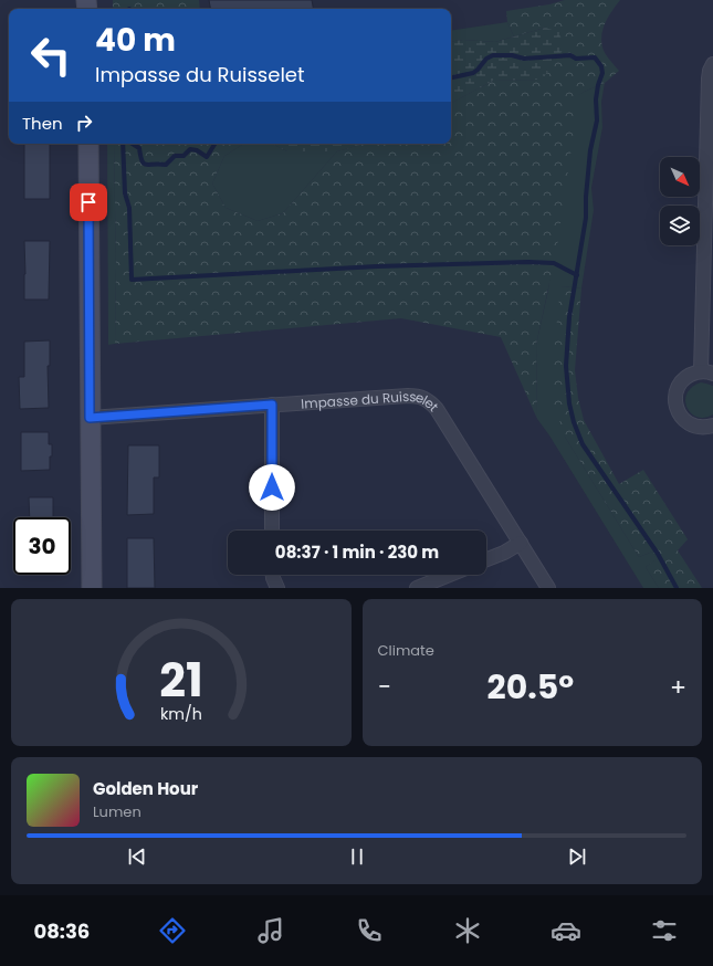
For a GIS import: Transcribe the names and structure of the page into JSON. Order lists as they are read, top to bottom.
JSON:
{
  "streets": {
    "street": ["Impasse du Ruisselet"]
  },
  "north": "bottom right",
  "page": {
    "turn": ["40 m", "Impasse du Ruisselet"],
    "then": "Then",
    "limit": "30",
    "trip": "08:37 · 1 min · 230 m",
    "tile": "Climate",
    "heat": ["−", "20.5°", "+"],
    "song": ["Golden Hour", "Lumen"],
    "tabs": "08:36",
    "gauge": ["21", "km/h"]
  }
}
